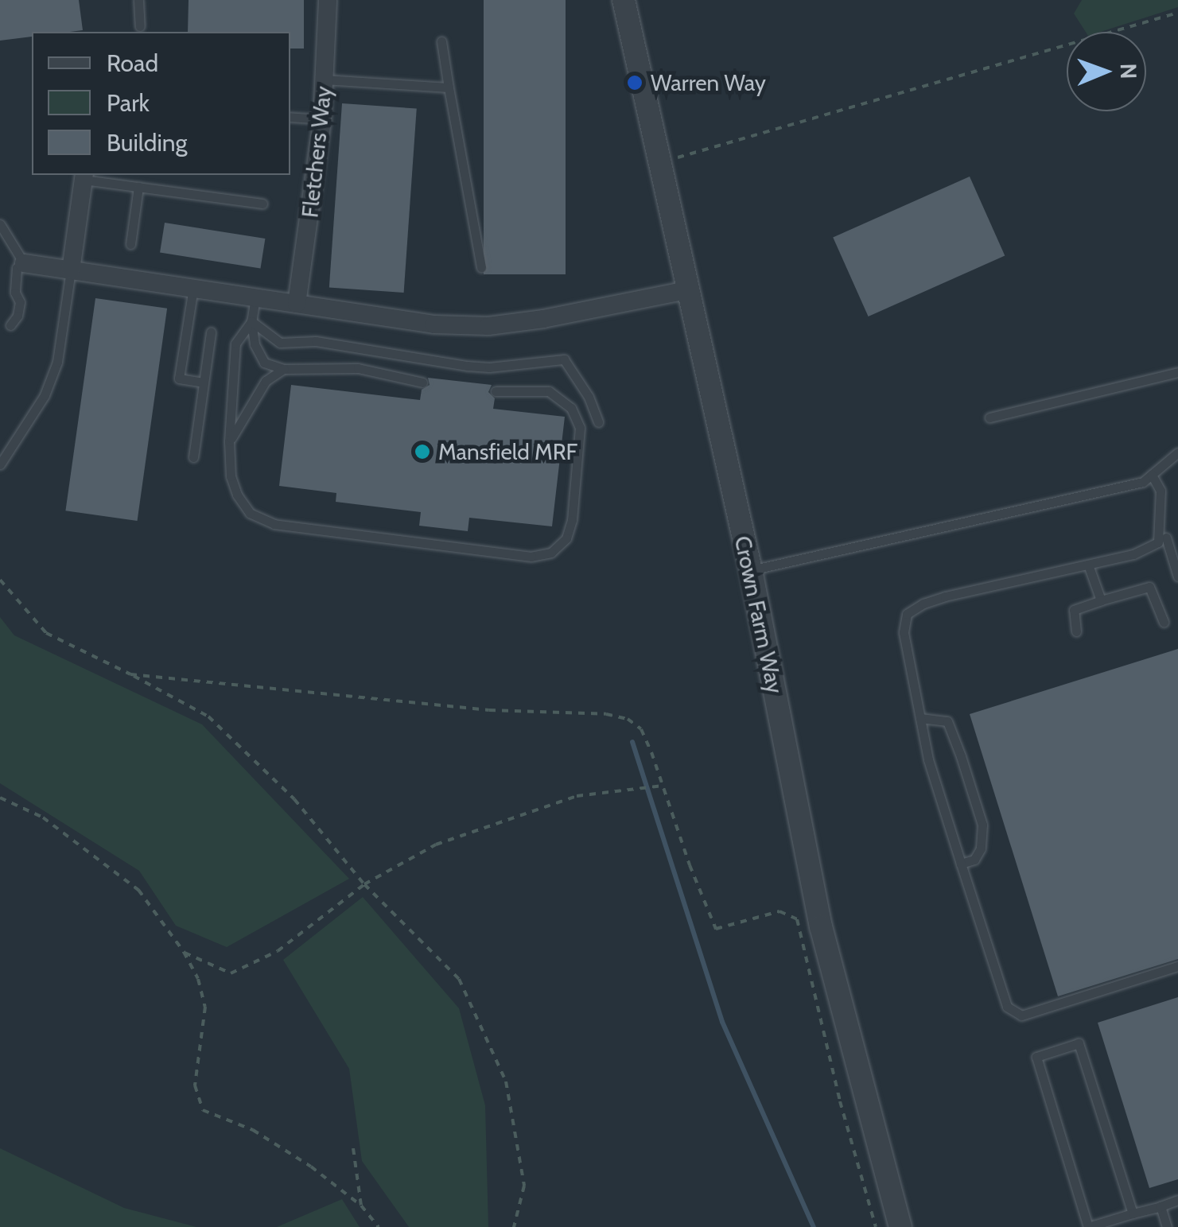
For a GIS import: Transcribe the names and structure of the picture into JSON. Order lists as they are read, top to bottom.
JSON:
{
  "streets": {
    "street": ["Fletchers Way", "Crown Farm Way"]
  },
  "places": ["Warren Way", "Mansfield MRF"],
  "legend": ["Road", "Park", "Building"],
  "north": "right"
}
